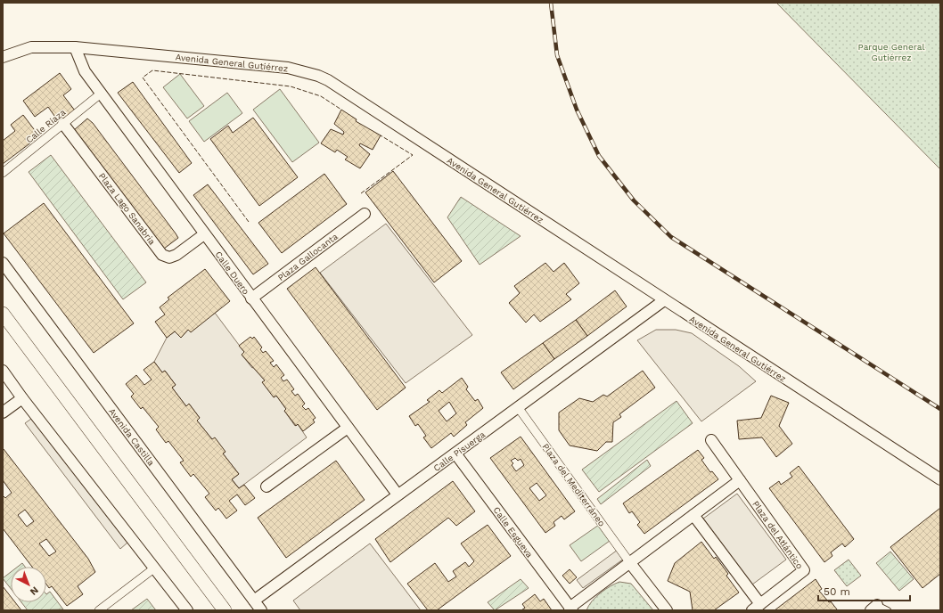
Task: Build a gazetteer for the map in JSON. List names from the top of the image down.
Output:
{
  "streets": {
    "street": [
      "Avenida General Gutiérrez",
      "Calle Riaza",
      "Plaza Lago Sanabria",
      "Plaza Gallocanta",
      "Calle Duero",
      "Avenida Castilla",
      "Calle Pisuerga",
      "Plaza del Mediterráneo",
      "Calle Esgueva",
      "Plaza del Atlántico"
    ]
  },
  "crossings": [
    ["Avenida General Gutiérrez", "Calle Duero"],
    ["Avenida General Gutiérrez", "Calle Pisuerga"],
    ["Calle Riaza", "Plaza Lago Sanabria"],
    ["Calle Riaza", "Calle Duero"],
    ["Plaza Lago Sanabria", "Calle Duero"],
    ["Plaza Gallocanta", "Calle Duero"],
    ["Calle Duero", "Calle Pisuerga"],
    ["Avenida Castilla", "Calle Pisuerga"],
    ["Calle Pisuerga", "Plaza del Mediterráneo"],
    ["Calle Pisuerga", "Calle Esgueva"]
  ],
  "parks": ["Parque General Gutiérrez"],
  "scale_bar": "50 m",
  "north": "bottom right"
}
